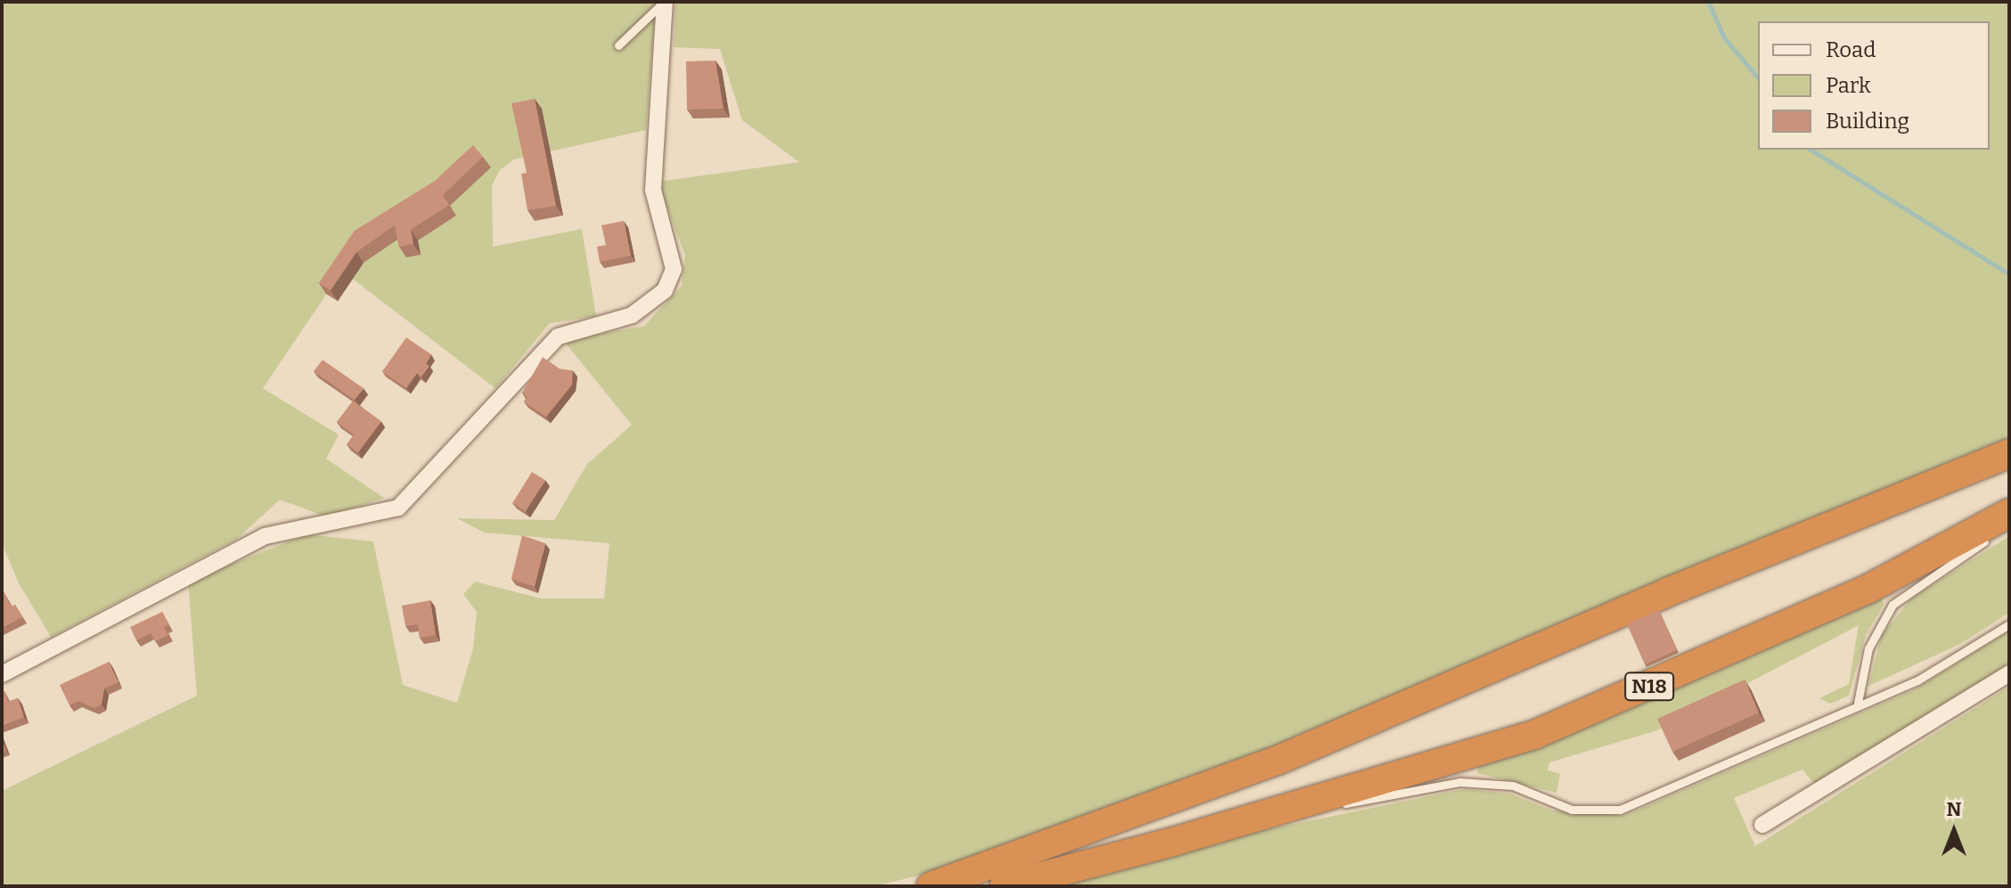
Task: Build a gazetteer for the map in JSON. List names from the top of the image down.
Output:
{
  "streets": {
    "highway": ["N18"]
  },
  "legend": ["Road", "Park", "Building"],
  "north": "top"
}
